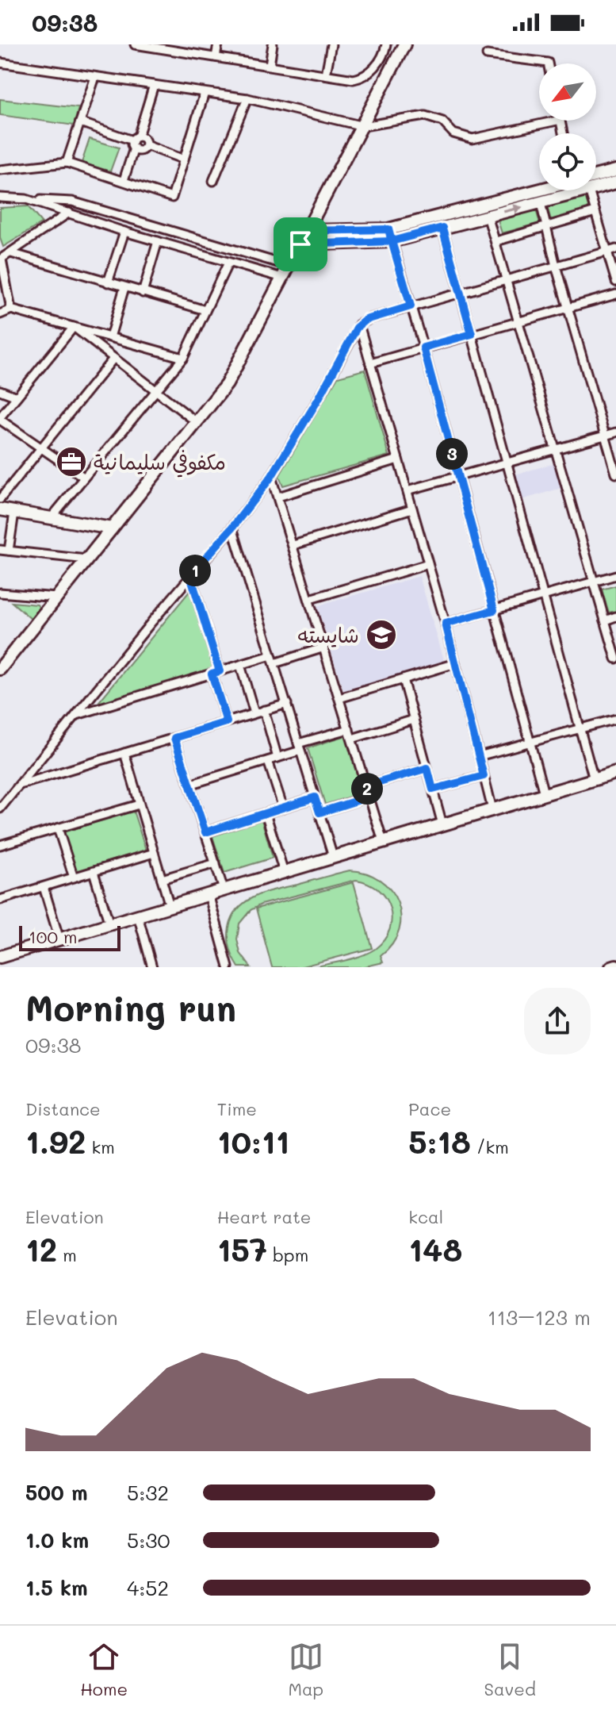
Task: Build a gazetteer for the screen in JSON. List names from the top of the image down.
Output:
{
  "places": {
    "office": ["مكفوفي سليمانية"],
    "school or university": ["شایستە"]
  },
  "scale_bar": "100 m",
  "north": "bottom left",
  "page": {
    "status": "09:38",
    "pins": ["3", "1", "2"],
    "scale": "100 m",
    "heading": ["Morning run", "09:38"],
    "stats": [
      ["Distance", "1.92 km"],
      ["Time", "10:11"],
      ["Pace", "5:18 /km"],
      ["Elevation", "12 m"],
      ["Heart rate", "157 bpm"],
      ["kcal", "148"]
    ],
    "chart": ["Elevation", "113–123 m"],
    "list": [
      {
        "name": "500 m",
        "note": "5:32"
      },
      {
        "name": "1.0 km",
        "note": "5:30"
      },
      {
        "name": "1.5 km",
        "note": "4:52"
      }
    ],
    "tabs": ["Home", "Map", "Saved"]
  }
}
